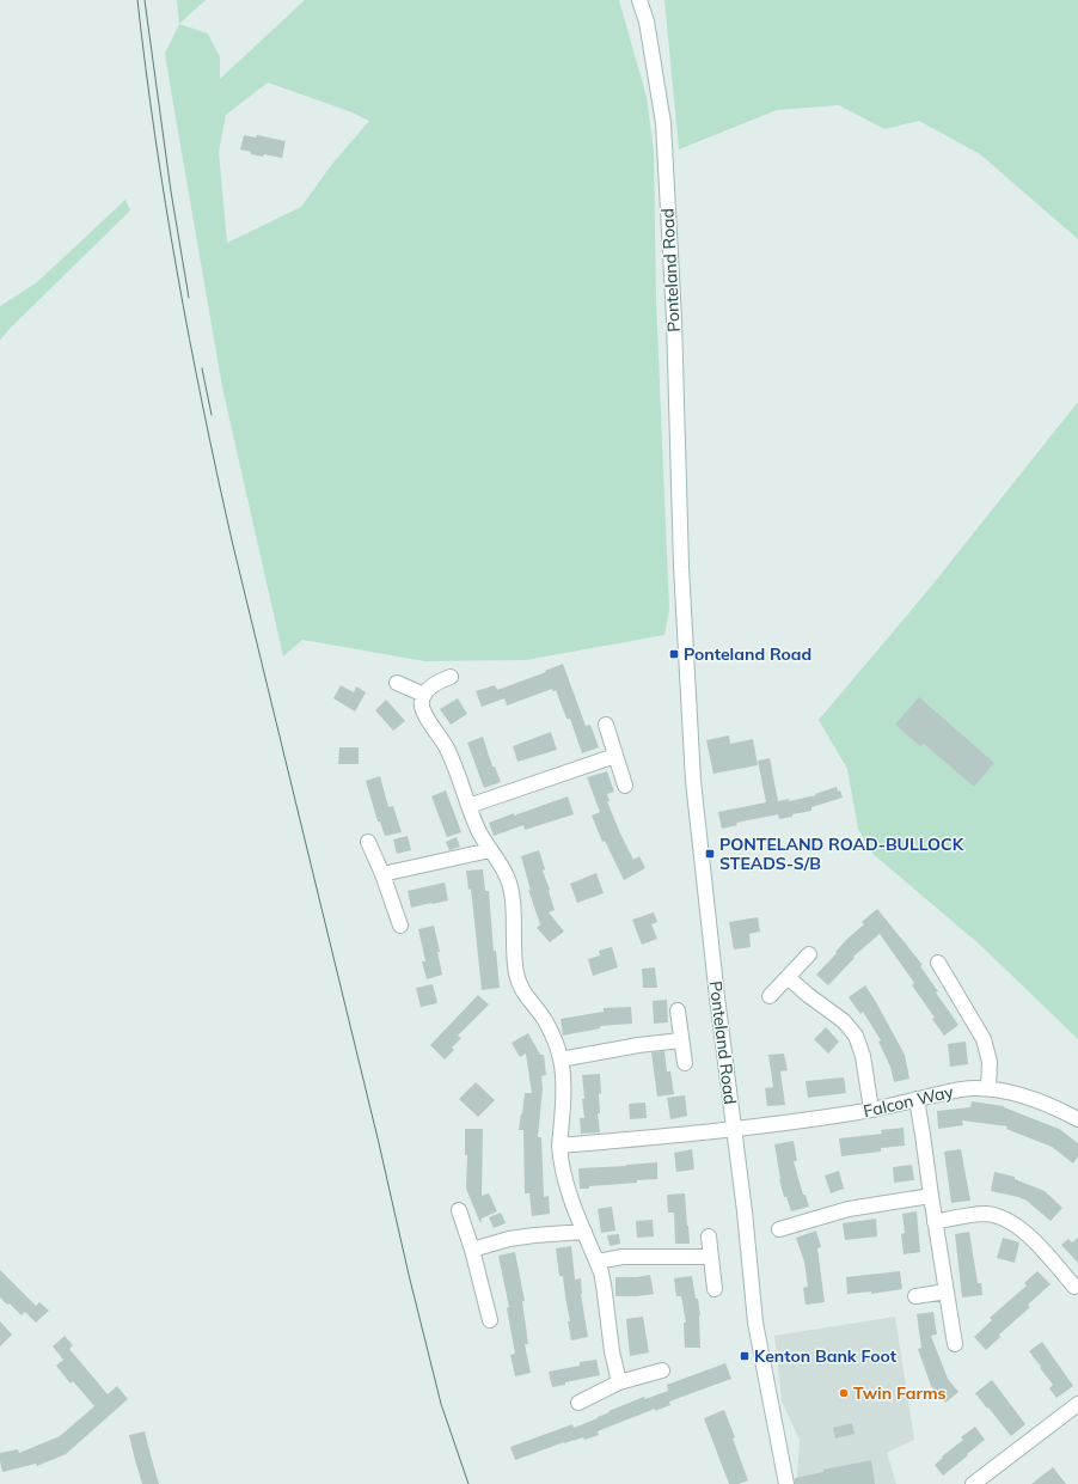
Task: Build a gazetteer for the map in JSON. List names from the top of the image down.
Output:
{
  "streets": {
    "street": ["Ponteland Road", "Falcon Way"]
  },
  "crossings": [
    ["Ponteland Road", "Falcon Way"]
  ],
  "places": {
    "transit": ["Ponteland Road", "PONTELAND ROAD-BULLOCK STEADS-S/B", "Kenton Bank Foot"],
    "other": ["Twin Farms"]
  }
}
